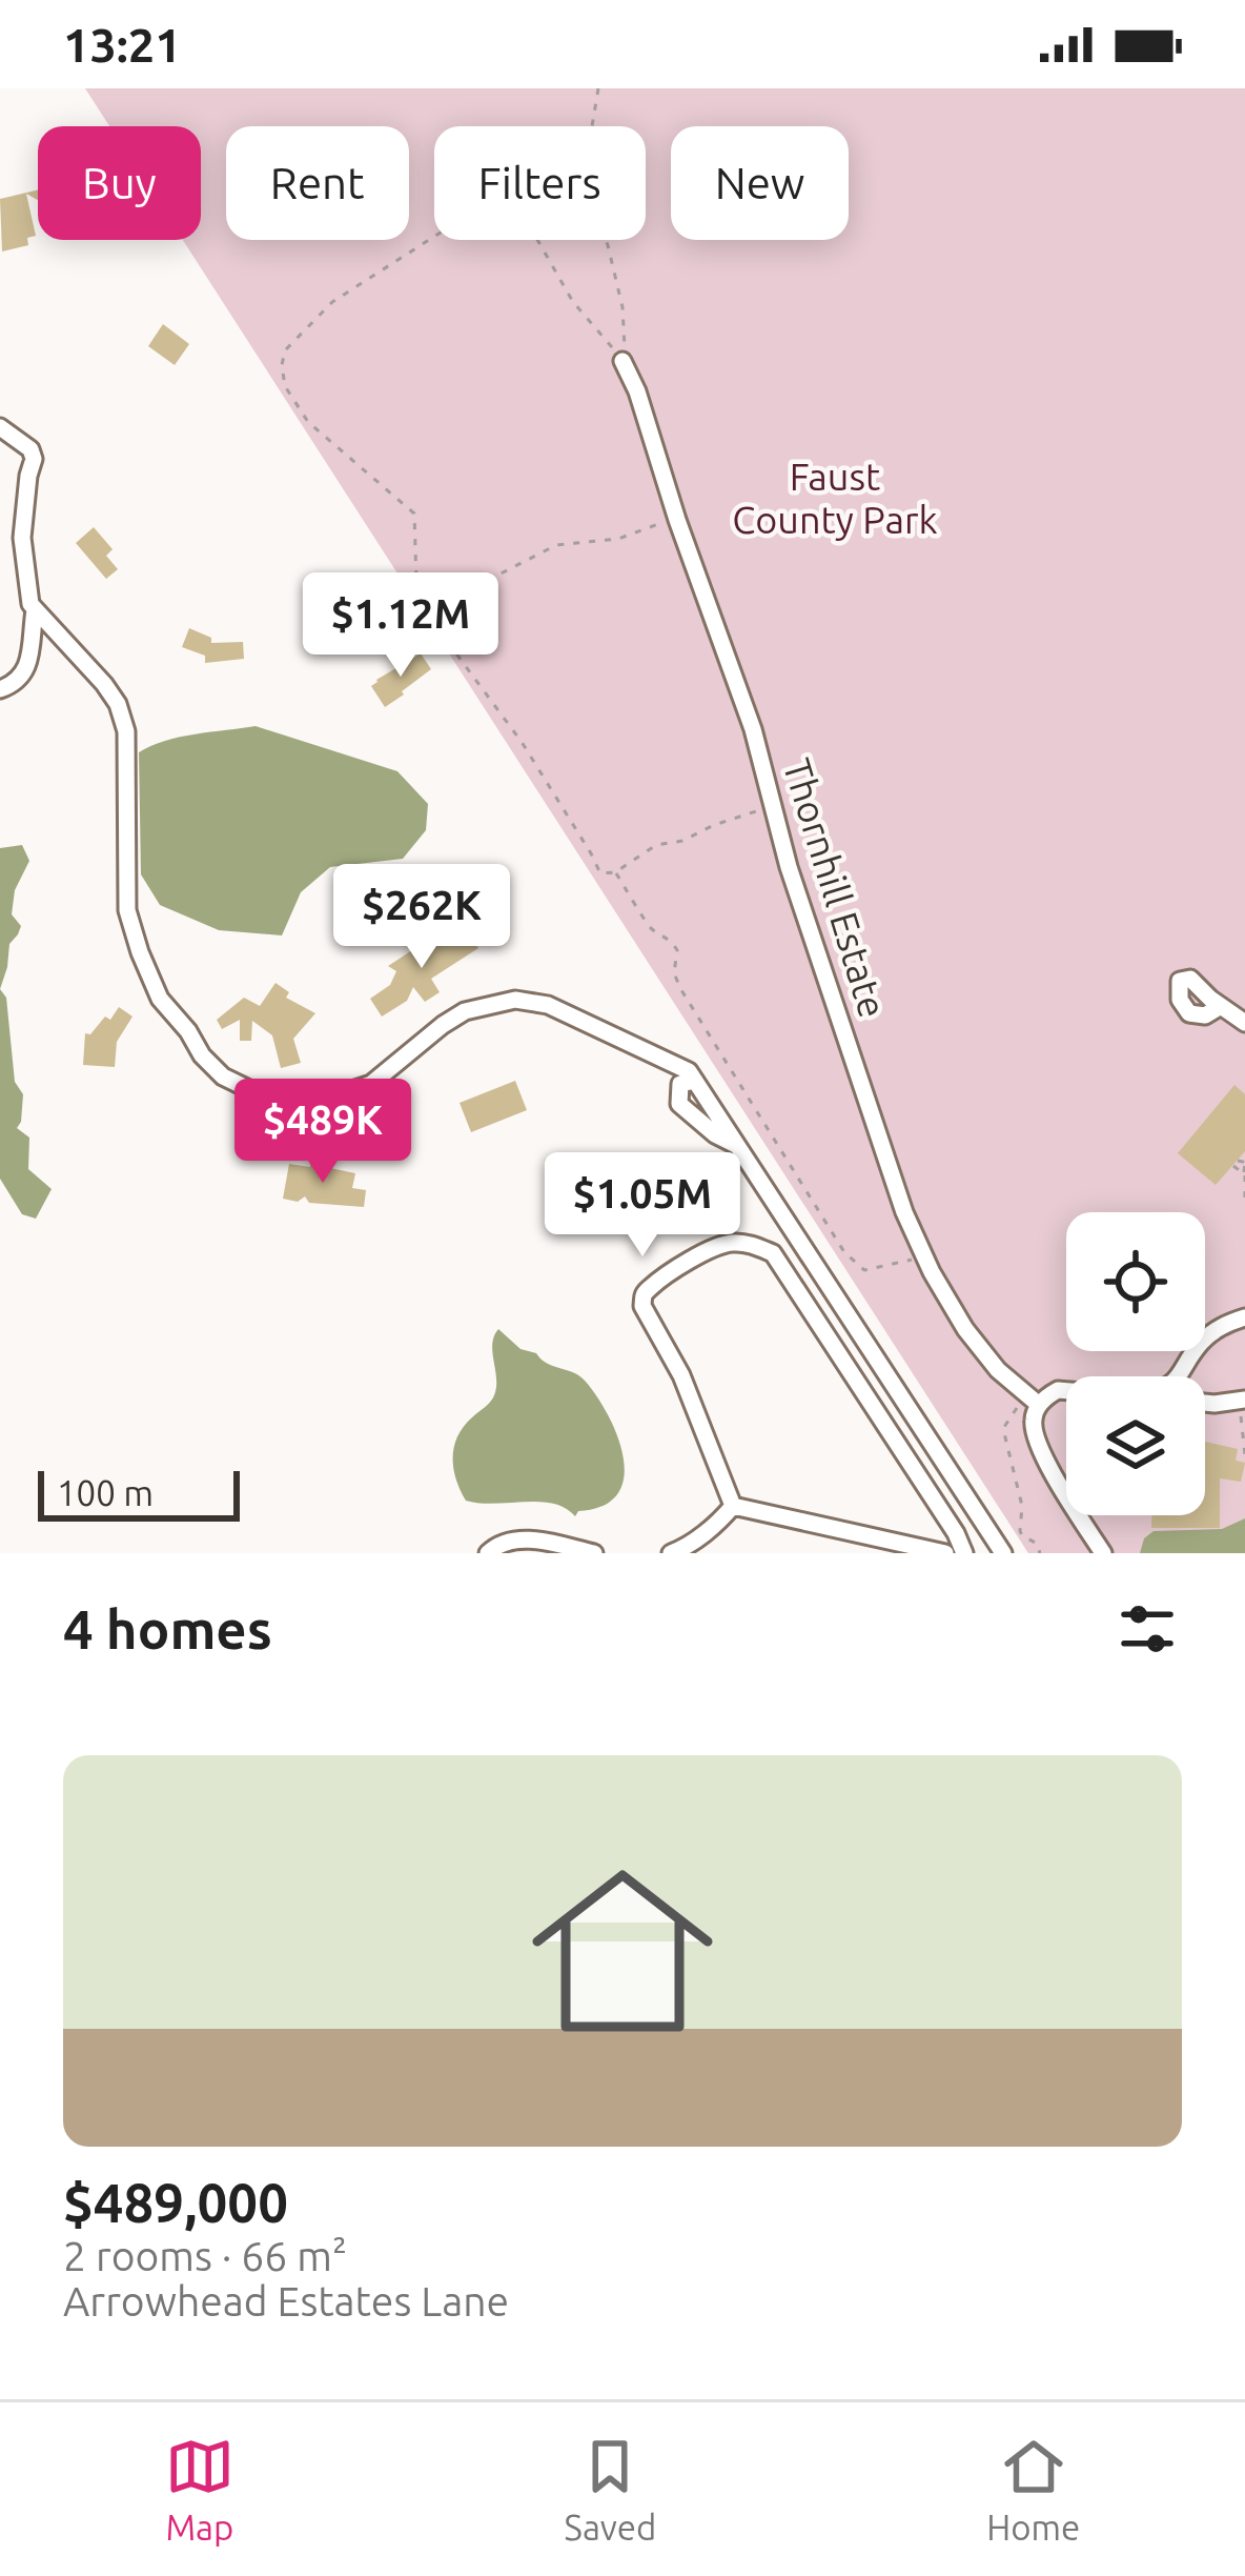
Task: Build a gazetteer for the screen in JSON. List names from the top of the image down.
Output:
{
  "streets": {
    "street": ["Thornhill Estate"]
  },
  "parks": ["Faust County Park"],
  "scale_bar": "100 m",
  "page": {
    "status": "13:21",
    "chip": [
      "Buy",
      "Rent",
      "Filters",
      "New"
    ],
    "price": [
      "$1.12M",
      "$262K",
      "$489K",
      "$1.05M"
    ],
    "scale": "100 m",
    "heading": "4 homes",
    "list": [
      {
        "name": "$489,000",
        "note": "2 rooms · 66 m² · Arrowhead Estates Lane"
      }
    ],
    "tabs": ["Map", "Saved", "Home"]
  }
}
